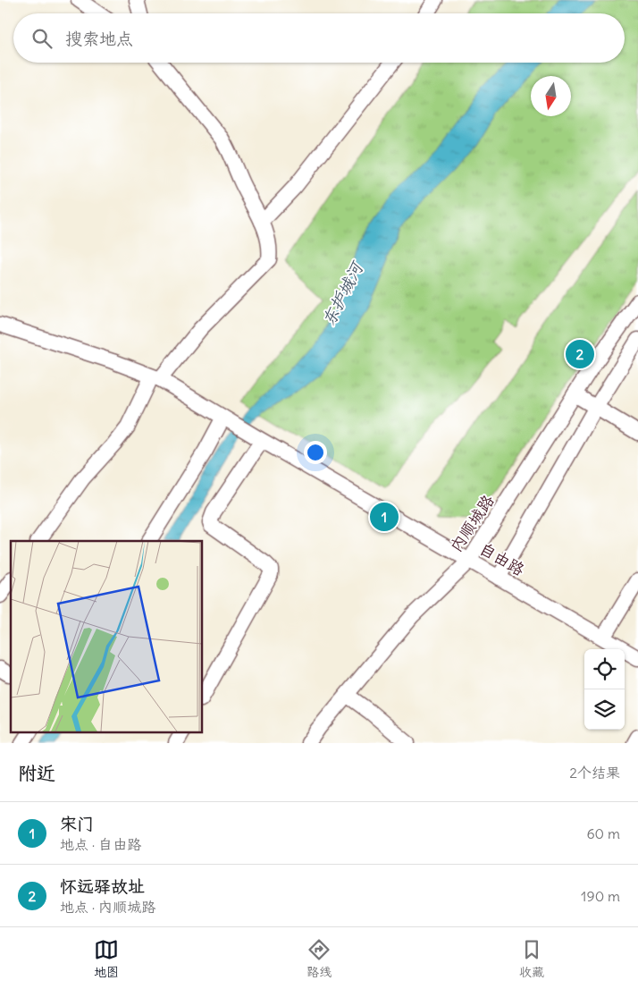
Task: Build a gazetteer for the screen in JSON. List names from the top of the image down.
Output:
{
  "streets": {
    "street": ["内顺城路", "自由路"]
  },
  "crossings": [
    ["内顺城路", "自由路"]
  ],
  "water": ["东护城河"],
  "north": "bottom",
  "page": {
    "search": "搜索地点",
    "pins": ["2", "1"],
    "heading": ["附近", "2个结果"],
    "list": [
      {
        "mark": "1",
        "name": "宋门",
        "note": "地点 · 自由路",
        "value": "60 m"
      },
      {
        "mark": "2",
        "name": "怀远驿故址",
        "note": "地点 · 内顺城路",
        "value": "190 m"
      }
    ],
    "nav": ["地图", "路线", "收藏"]
  }
}
